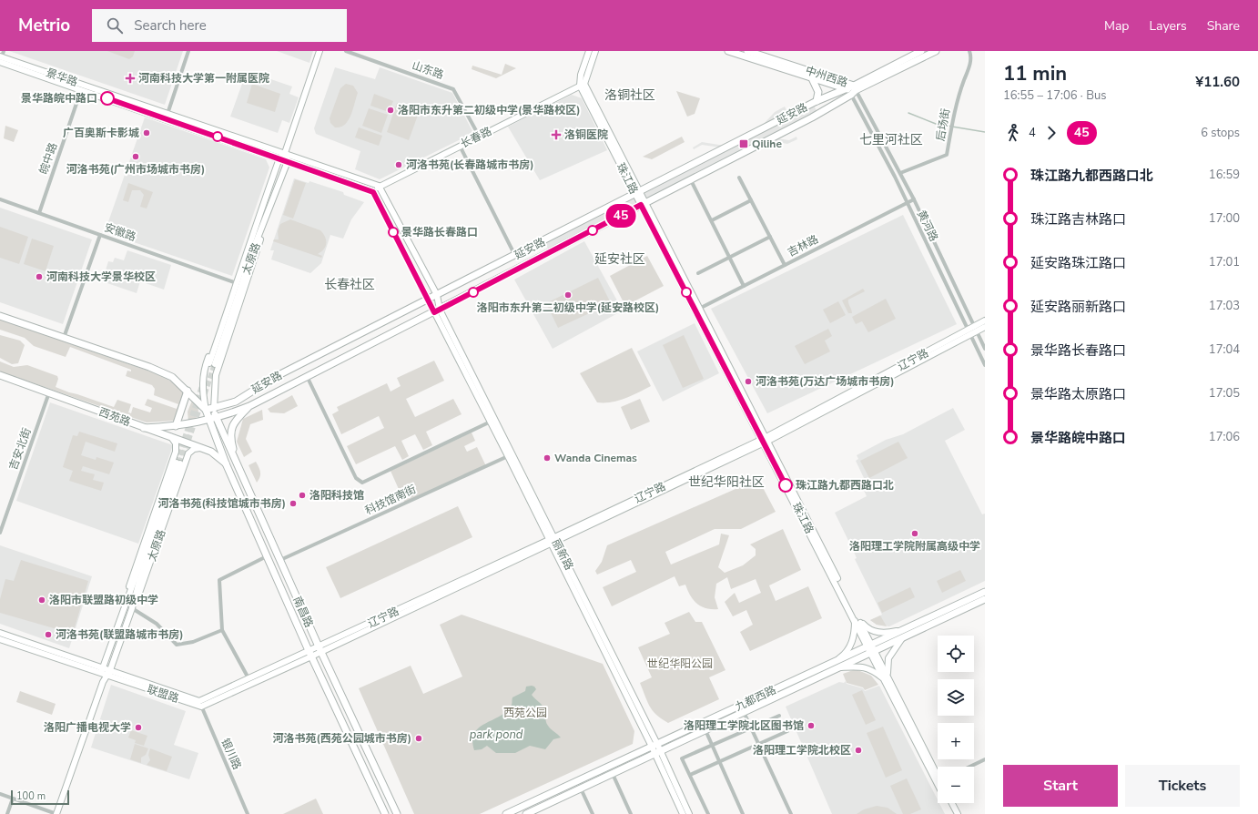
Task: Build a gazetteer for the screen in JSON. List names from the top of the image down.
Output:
{
  "streets": {
    "main road": [
      "中州西路",
      "景华路",
      "延安路",
      "长春路",
      "珠江路",
      "太原路",
      "辽宁路",
      "西苑路",
      "丽新路",
      "南昌路",
      "联盟路",
      "九都西路"
    ],
    "street": [
      "山东路",
      "后场街",
      "皖中路",
      "黄河路",
      "安徽路",
      "吉林路",
      "吉安北街",
      "科技馆南街",
      "银川路"
    ]
  },
  "crossings": [
    ["山东路", "长春路"],
    ["中州西路", "延安路"],
    ["中州西路", "黄河路"],
    ["景华路", "长春路"],
    ["景华路", "皖中路"],
    ["景华路", "太原路"],
    ["延安路", "珠江路"],
    ["延安路", "黄河路"],
    ["延安路", "西苑路"],
    ["延安路", "丽新路"],
    ["延安路", "南昌路"],
    ["后场街", "黄河路"],
    ["长春路", "珠江路"],
    ["皖中路", "安徽路"],
    ["珠江路", "吉林路"],
    ["珠江路", "辽宁路"],
    ["珠江路", "九都西路"],
    ["黄河路", "吉林路"],
    ["黄河路", "辽宁路"],
    ["太原路", "西苑路"],
    ["太原路", "联盟路"],
    ["辽宁路", "丽新路"],
    ["辽宁路", "南昌路"],
    ["西苑路", "吉安北街"],
    ["西苑路", "南昌路"],
    ["科技馆南街", "丽新路"],
    ["科技馆南街", "南昌路"],
    ["丽新路", "九都西路"],
    ["联盟路", "银川路"]
  ],
  "districts": [
    "洛铜社区",
    "七里河社区",
    "延安社区",
    "长春社区",
    "世纪华阳社区"
  ],
  "water": ["park pond"],
  "parks": ["世纪华阳公园", "西苑公园"],
  "places": {
    "health": ["河南科技大学第一附属医院", "洛铜医院"],
    "other": [
      "景华路皖中路口",
      "洛阳市东升第二初级中学(景华路校区)",
      "广百奥斯卡影城",
      "河洛书苑(广州市场城市书房)",
      "河洛书苑(长春路城市书房)",
      "景华路长春路口",
      "河南科技大学景华校区",
      "洛阳市东升第二初级中学(延安路校区)",
      "河洛书苑(万达广场城市书房)",
      "Wanda Cinemas",
      "珠江路九都西路口北",
      "洛阳科技馆",
      "河洛书苑(科技馆城市书房)",
      "洛阳理工学院附属高级中学",
      "洛阳市联盟路初级中学",
      "河洛书苑(联盟路城市书房)",
      "洛阳理工学院北区图书馆",
      "洛阳广播电视大学",
      "河洛书苑(西苑公园城市书房)",
      "洛阳理工学院北校区"
    ],
    "transit": ["Qilihe"]
  },
  "lines": ["bus line 45"],
  "scale_bar": "100 m",
  "page": {
    "header": "Metrio",
    "search": "Search here",
    "nav": ["Map", "Layers", "Share"],
    "on_map": "45",
    "heading": ["11 min", "16:55 – 17:06 · Bus", "¥11.60"],
    "legs": ["4", "45", "6 stops"],
    "list": [
      {
        "name": "珠江路九都西路口北",
        "value": "16:59"
      },
      {
        "name": "珠江路吉林路口",
        "value": "17:00"
      },
      {
        "name": "延安路珠江路口",
        "value": "17:01"
      },
      {
        "name": "延安路丽新路口",
        "value": "17:03"
      },
      {
        "name": "景华路长春路口",
        "value": "17:04"
      },
      {
        "name": "景华路太原路口",
        "value": "17:05"
      },
      {
        "name": "景华路皖中路口",
        "value": "17:06"
      }
    ],
    "map_buttons": ["+", "−"],
    "buttons": ["Start", "Tickets"],
    "scale": "100 m"
  }
}
